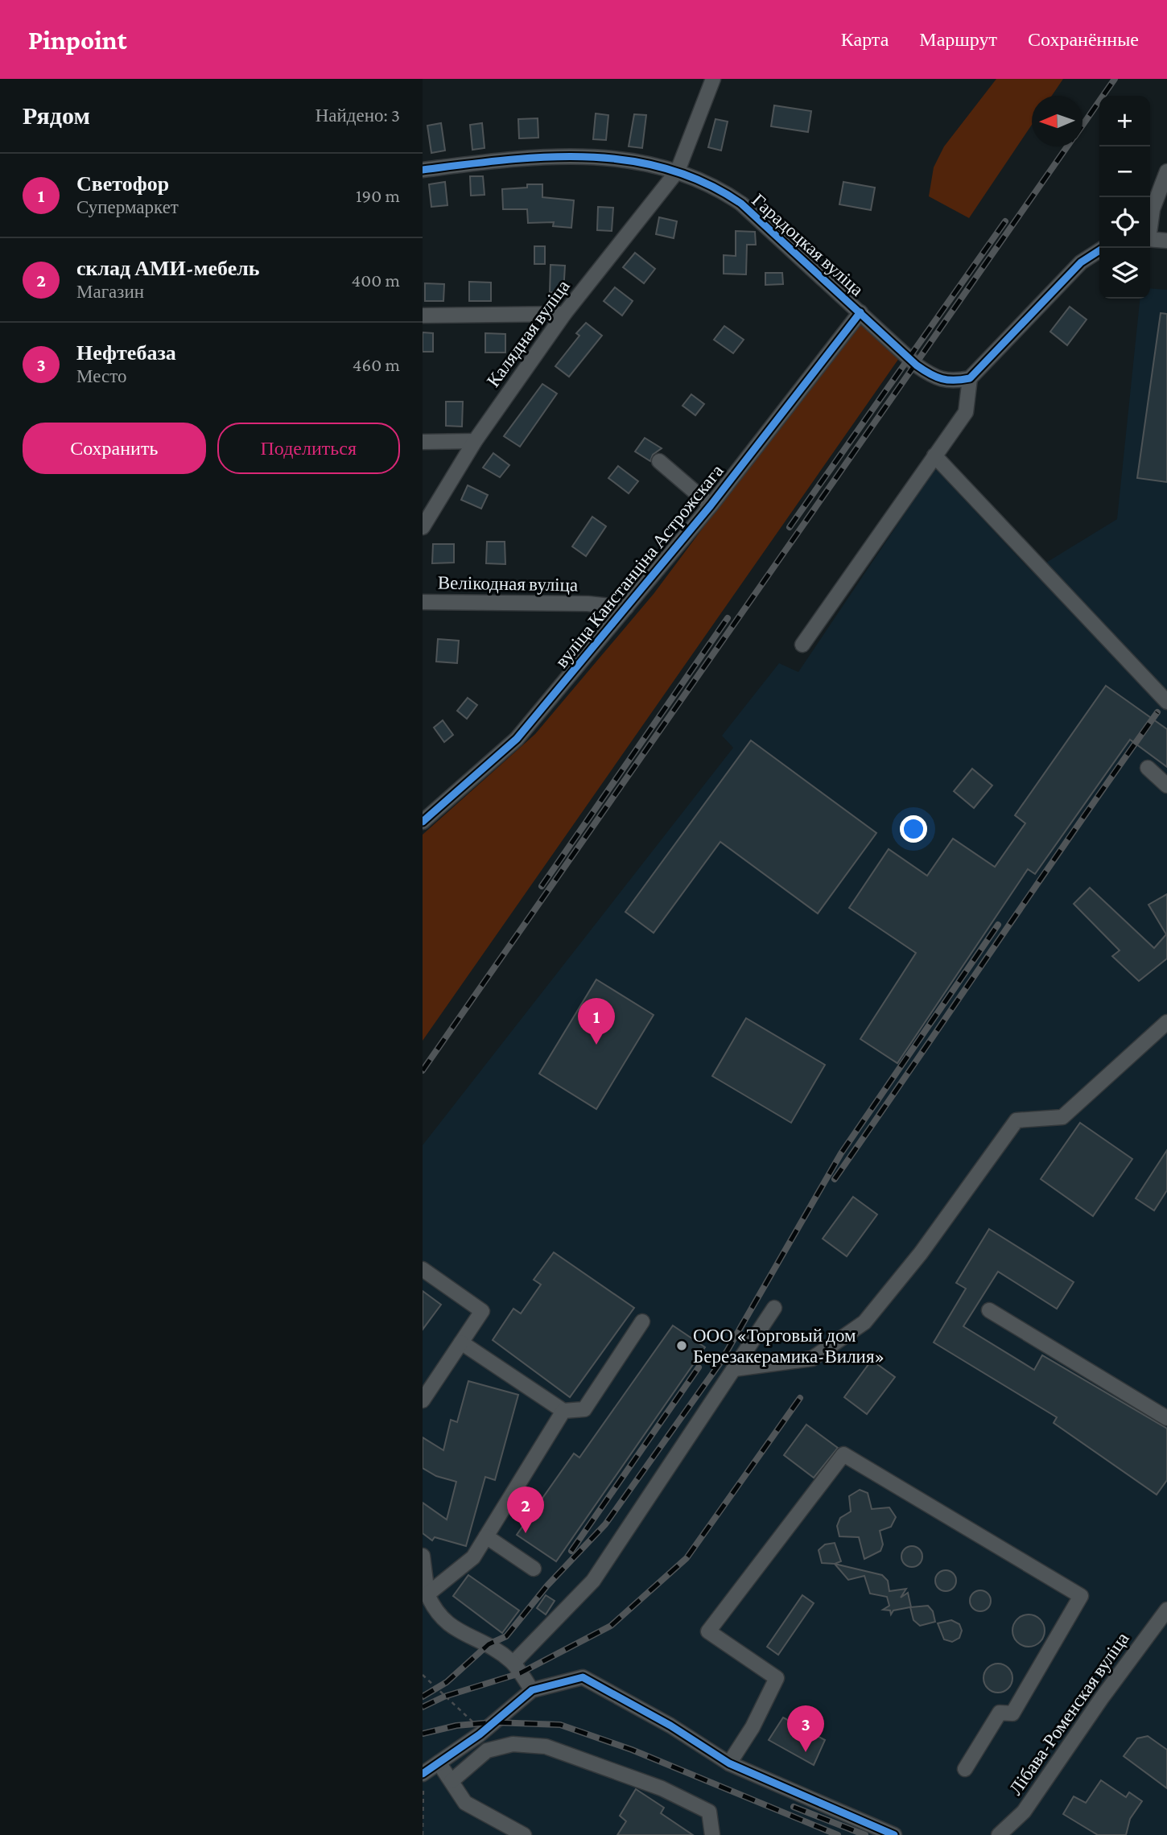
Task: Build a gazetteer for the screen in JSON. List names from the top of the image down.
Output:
{
  "streets": {
    "street": [
      "Гарадоцкая вуліца",
      "Калядная вуліца",
      "вуліца Канстанціна Астрожскага",
      "Велікодная вуліца",
      "Лібава-Роменская вуліца"
    ]
  },
  "crossings": [
    ["Гарадоцкая вуліца", "Калядная вуліца"],
    ["Гарадоцкая вуліца", "вуліца Канстанціна Астрожскага"],
    ["вуліца Канстанціна Астрожскага", "Велікодная вуліца"]
  ],
  "places": ["ООО «Торговый дом Березакерамика-Вилия»"],
  "north": "left",
  "page": {
    "header": "Pinpoint",
    "nav": ["Карта", "Маршрут", "Сохранённые"],
    "heading": ["Рядом", "Найдено: 3"],
    "map_buttons": ["+", "−"],
    "list": [
      {
        "mark": "1",
        "name": "Светофор",
        "note": "Супермаркет",
        "value": "190 m"
      },
      {
        "mark": "2",
        "name": "склад АМИ-мебель",
        "note": "Магазин",
        "value": "400 m"
      },
      {
        "mark": "3",
        "name": "Нефтебаза",
        "note": "Место",
        "value": "460 m"
      }
    ],
    "buttons": ["Сохранить", "Поделиться"],
    "pins": ["1", "2", "3"]
  }
}
